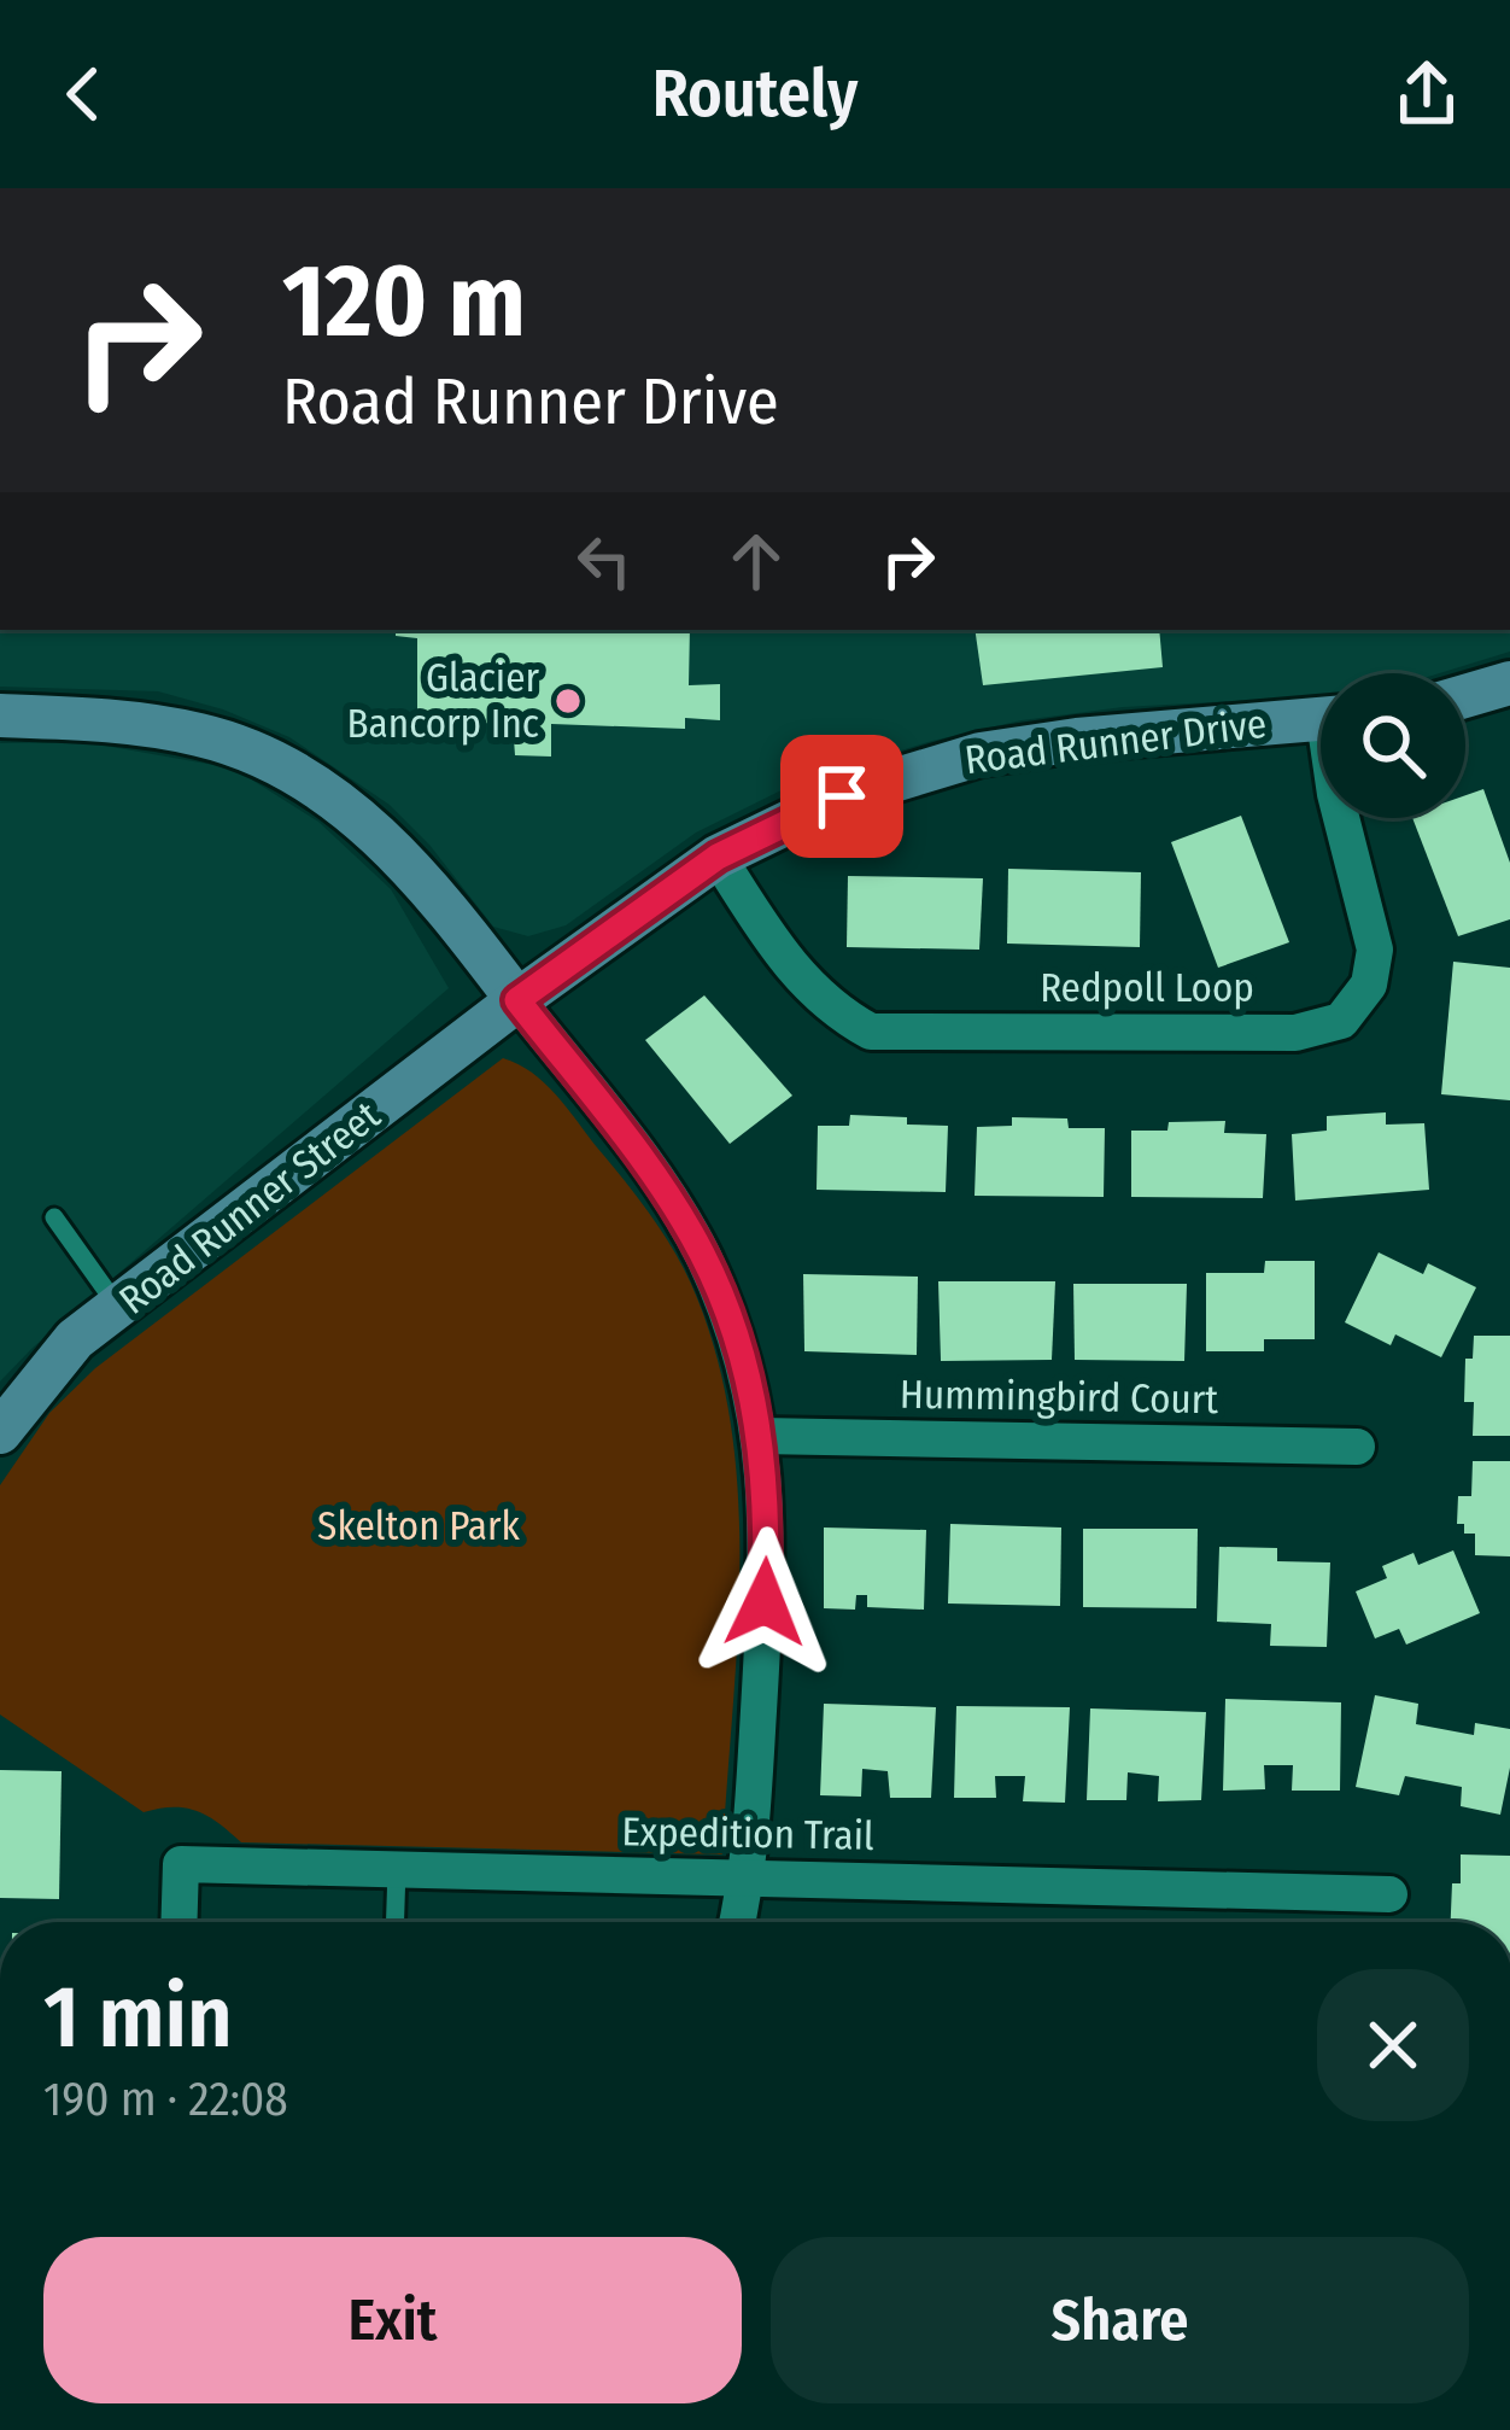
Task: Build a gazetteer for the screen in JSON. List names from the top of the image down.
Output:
{
  "streets": {
    "street": [
      "Road Runner Drive",
      "Redpoll Loop",
      "Road Runner Street",
      "Hummingbird Court",
      "Expedition Trail"
    ]
  },
  "crossings": [
    ["Road Runner Drive", "Redpoll Loop"],
    ["Road Runner Drive", "Road Runner Street"]
  ],
  "parks": ["Skelton Park"],
  "places": ["Glacier Bancorp Inc"],
  "page": {
    "header": "Routely",
    "turn": ["120 m", "Road Runner Drive"],
    "heading": ["1 min", "190 m · 22:08"],
    "buttons": ["Exit", "Share"]
  }
}
